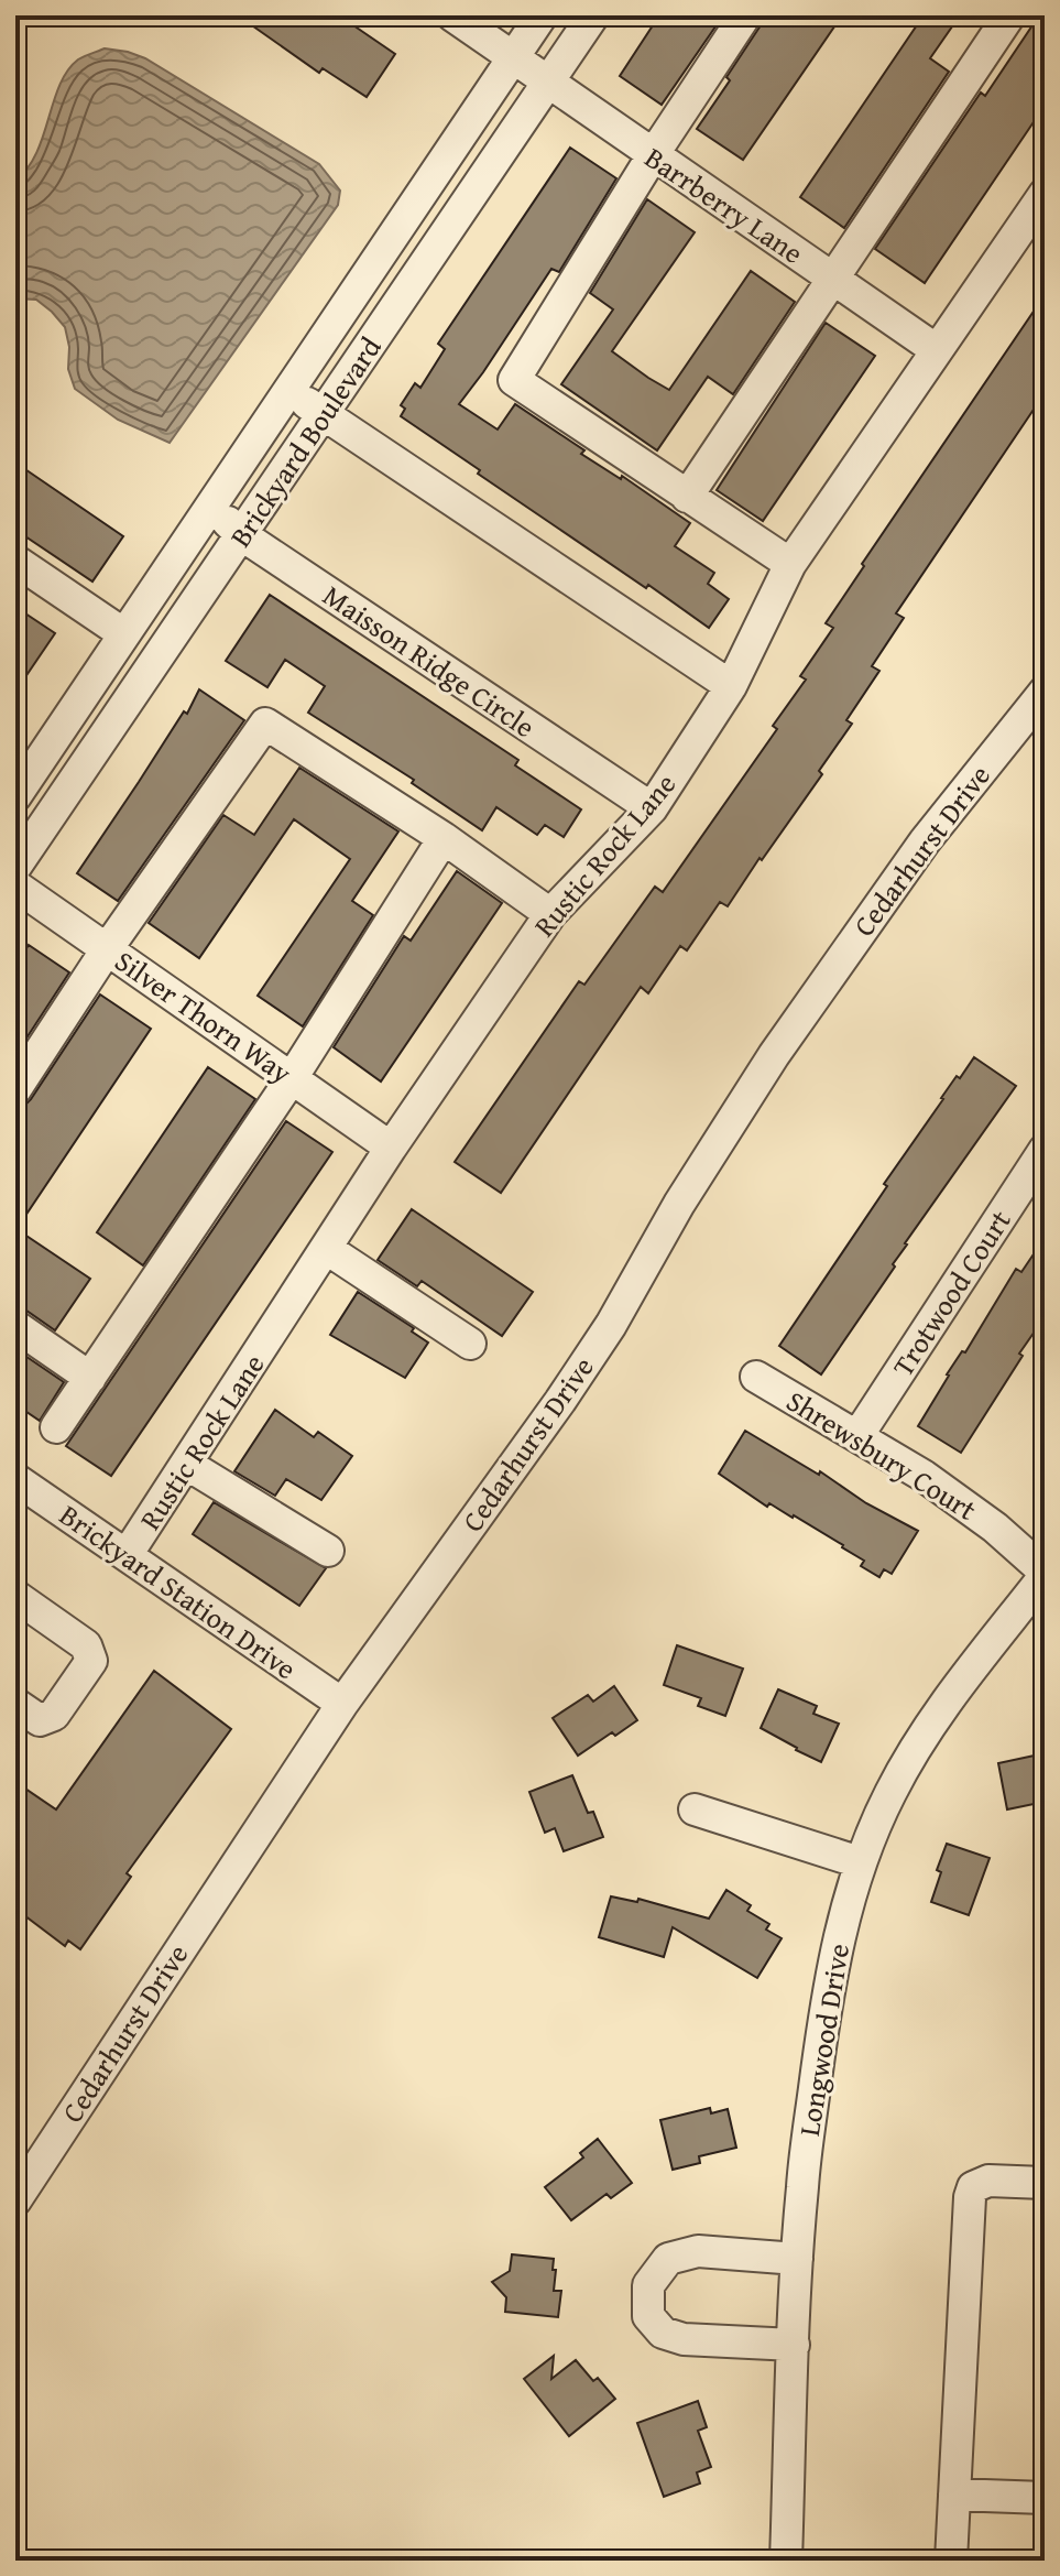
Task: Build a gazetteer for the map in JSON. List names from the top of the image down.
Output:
{
  "streets": {
    "street": [
      "Barrberry Lane",
      "Brickyard Boulevard",
      "Maisson Ridge Circle",
      "Cedarhurst Drive",
      "Rustic Rock Lane",
      "Silver Thorn Way",
      "Trotwood Court",
      "Shrewsbury Court",
      "Brickyard Station Drive",
      "Longwood Drive"
    ]
  },
  "crossings": [
    ["Barrberry Lane", "Brickyard Boulevard"],
    ["Barrberry Lane", "Rustic Rock Lane"],
    ["Brickyard Boulevard", "Maisson Ridge Circle"],
    ["Maisson Ridge Circle", "Rustic Rock Lane"],
    ["Cedarhurst Drive", "Brickyard Station Drive"],
    ["Rustic Rock Lane", "Silver Thorn Way"],
    ["Rustic Rock Lane", "Brickyard Station Drive"],
    ["Trotwood Court", "Shrewsbury Court"],
    ["Shrewsbury Court", "Longwood Drive"]
  ]
}
